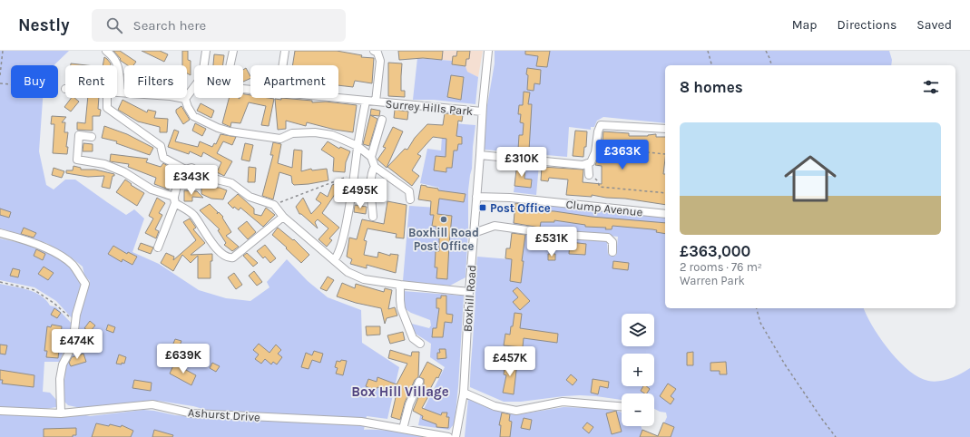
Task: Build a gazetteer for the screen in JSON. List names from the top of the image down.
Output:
{
  "streets": {
    "street": [
      "Surrey Hills Park",
      "Clump Avenue",
      "Boxhill Road",
      "Ashurst Drive"
    ]
  },
  "crossings": [
    ["Surrey Hills Park", "Boxhill Road"],
    ["Clump Avenue", "Boxhill Road"]
  ],
  "districts": ["Box Hill Village"],
  "places": {
    "transit": ["Post Office"],
    "other": ["Boxhill Road Post Office"]
  },
  "page": {
    "header": "Nestly",
    "search": "Search here",
    "nav": ["Map", "Directions", "Saved"],
    "chip": [
      "Buy",
      "Rent",
      "Filters",
      "New",
      "Apartment"
    ],
    "heading": "8 homes",
    "list": [
      {
        "name": "£363,000",
        "note": "2 rooms · 76 m² · Warren Park"
      }
    ],
    "price": [
      "£363K",
      "£310K",
      "£343K",
      "£495K",
      "£531K",
      "£474K",
      "£639K",
      "£457K"
    ],
    "map_buttons": ["+", "−"]
  }
}
